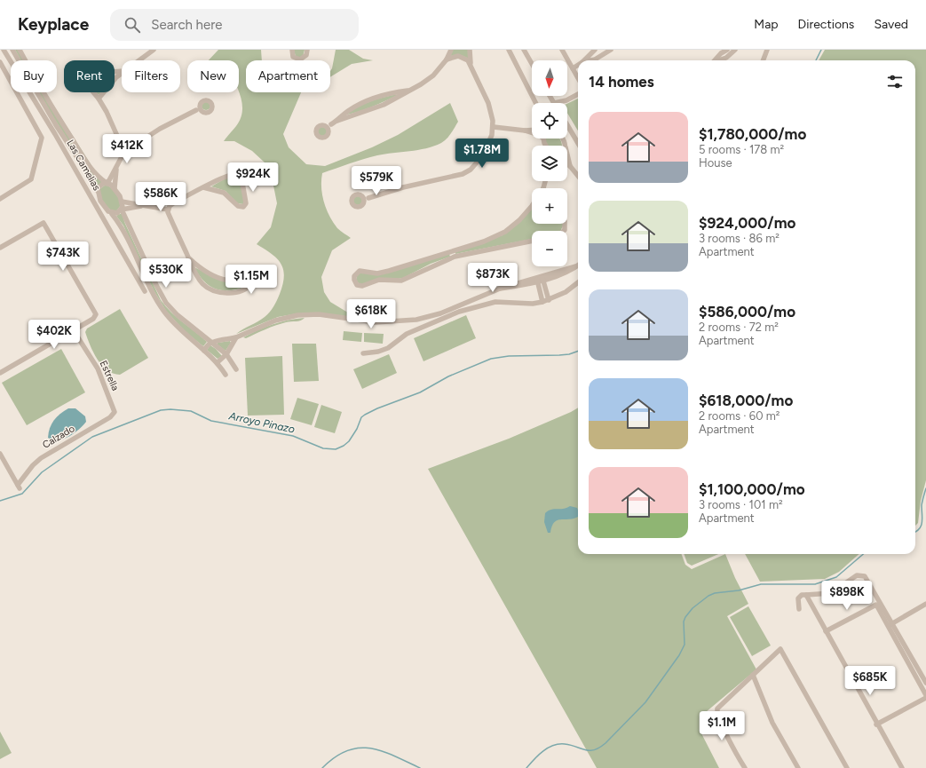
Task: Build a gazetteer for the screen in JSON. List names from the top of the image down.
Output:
{
  "streets": {
    "street": ["Las Camelias", "Estrella", "Calzado"]
  },
  "crossings": [
    ["Estrella", "Calzado"]
  ],
  "water": ["Arroyo Pinazo"],
  "north": "bottom",
  "page": {
    "header": "Keyplace",
    "search": "Search here",
    "nav": ["Map", "Directions", "Saved"],
    "map_buttons": ["+", "−"],
    "chip": [
      "Buy",
      "Rent",
      "Filters",
      "New",
      "Apartment"
    ],
    "heading": "14 homes",
    "list": [
      {
        "name": "$1,780,000/mo",
        "note": "5 rooms · 178 m² · House"
      },
      {
        "name": "$924,000/mo",
        "note": "3 rooms · 86 m² · Apartment"
      },
      {
        "name": "$586,000/mo",
        "note": "2 rooms · 72 m² · Apartment"
      },
      {
        "name": "$618,000/mo",
        "note": "2 rooms · 60 m² · Apartment"
      },
      {
        "name": "$1,100,000/mo",
        "note": "3 rooms · 101 m² · Apartment"
      }
    ],
    "price": [
      "$412K",
      "$1.78M",
      "$924K",
      "$579K",
      "$586K",
      "$743K",
      "$530K",
      "$873K",
      "$1.15M",
      "$618K",
      "$402K",
      "$898K",
      "$685K",
      "$1.1M"
    ]
  }
}
